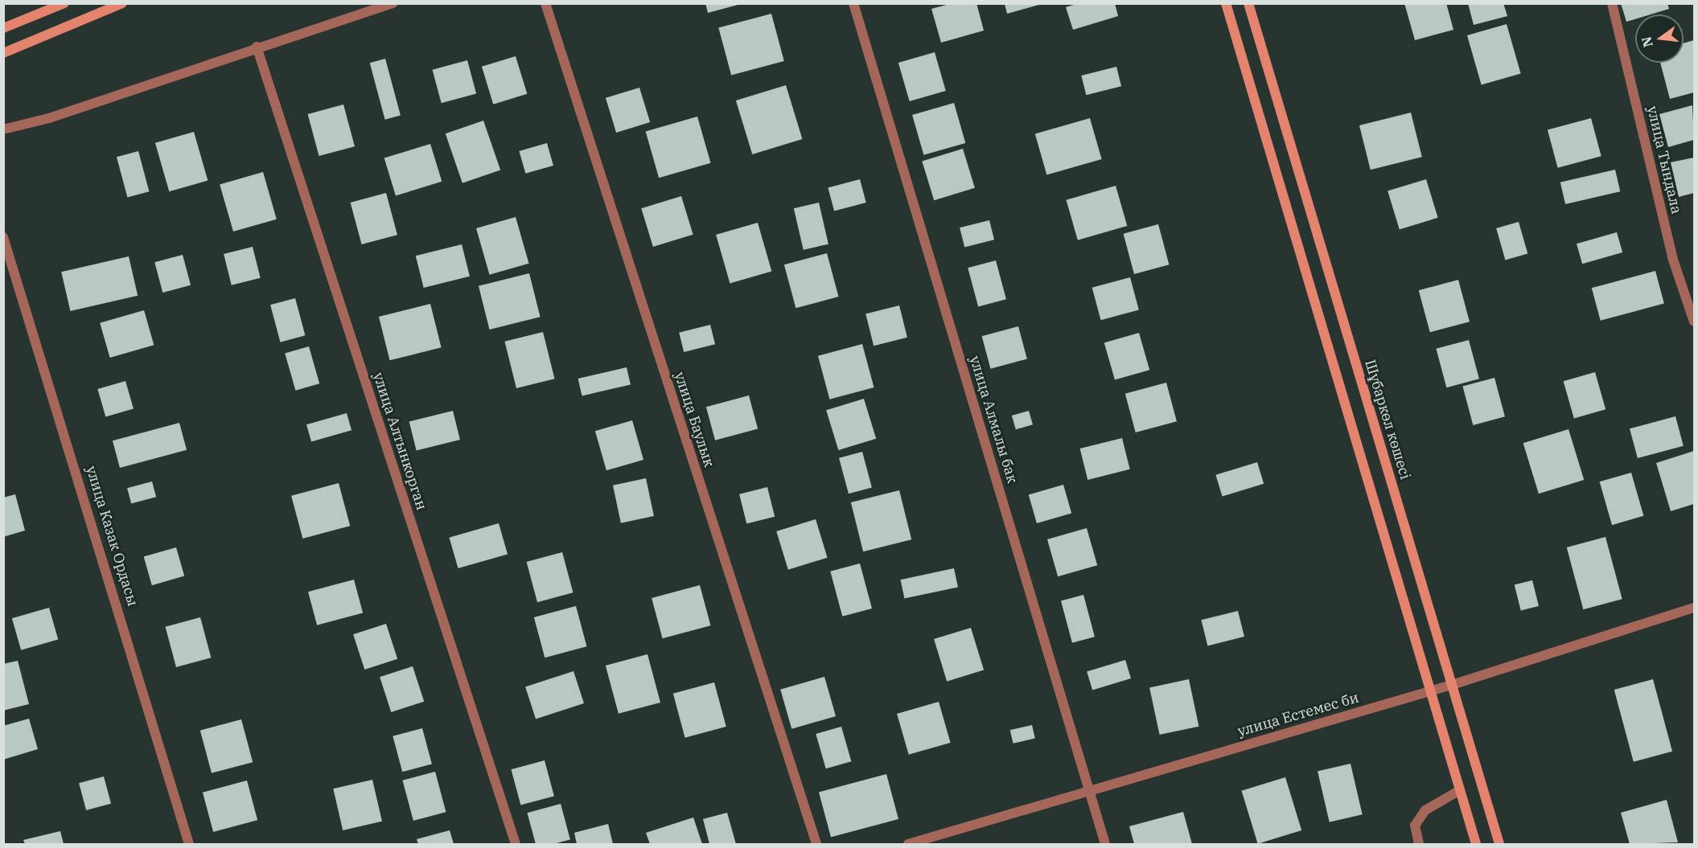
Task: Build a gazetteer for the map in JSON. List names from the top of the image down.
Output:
{
  "streets": {
    "street": [
      "улица Тындала",
      "улица Баулык",
      "улица Алмалы бак",
      "Шұбаркөл көшесі",
      "улица Алтынкорган",
      "улица Казак Ордасы",
      "улица Естемес би"
    ]
  },
  "crossings": [
    ["улица Алмалы бак", "улица Естемес би"],
    ["Шұбаркөл көшесі", "улица Естемес би"]
  ],
  "north": "left"
}
